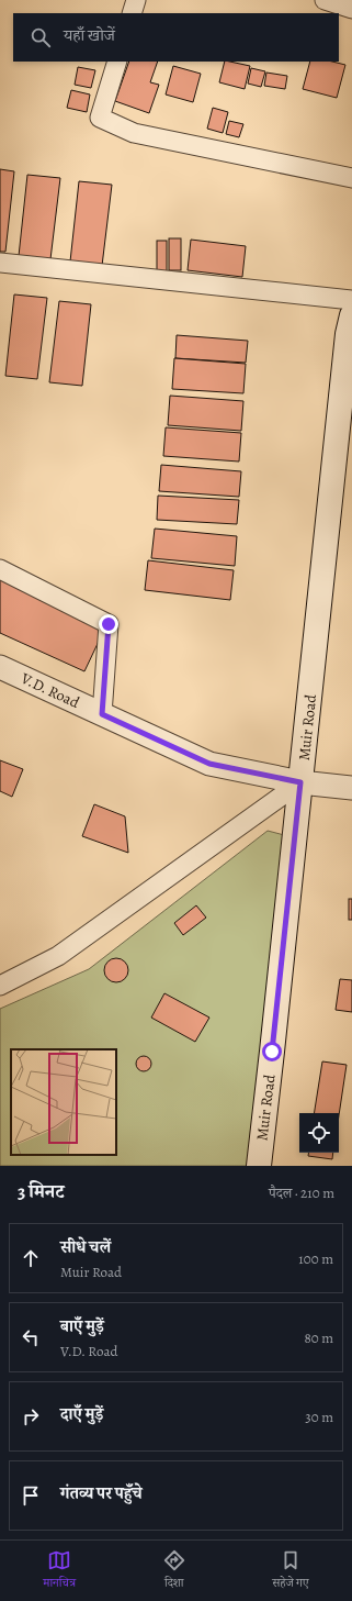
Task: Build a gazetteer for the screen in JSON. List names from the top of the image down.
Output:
{
  "streets": {
    "main road": ["Muir Road"],
    "street": ["V.D. Road"]
  },
  "crossings": [
    ["V.D. Road", "Muir Road"]
  ],
  "page": {
    "search": "यहाँ खोजें",
    "heading": ["3 मिनट", "पैदल · 210 m"],
    "list": [
      ["सीधे चलें", "Muir Road", "100 m"],
      ["बाएँ मुड़ें", "V.D. Road", "80 m"],
      ["दाएँ मुड़ें", "30 m"],
      "गंतव्य पर पहुँचे"
    ],
    "nav": ["मानचित्र", "दिशा", "सहेजे गए"]
  }
}
